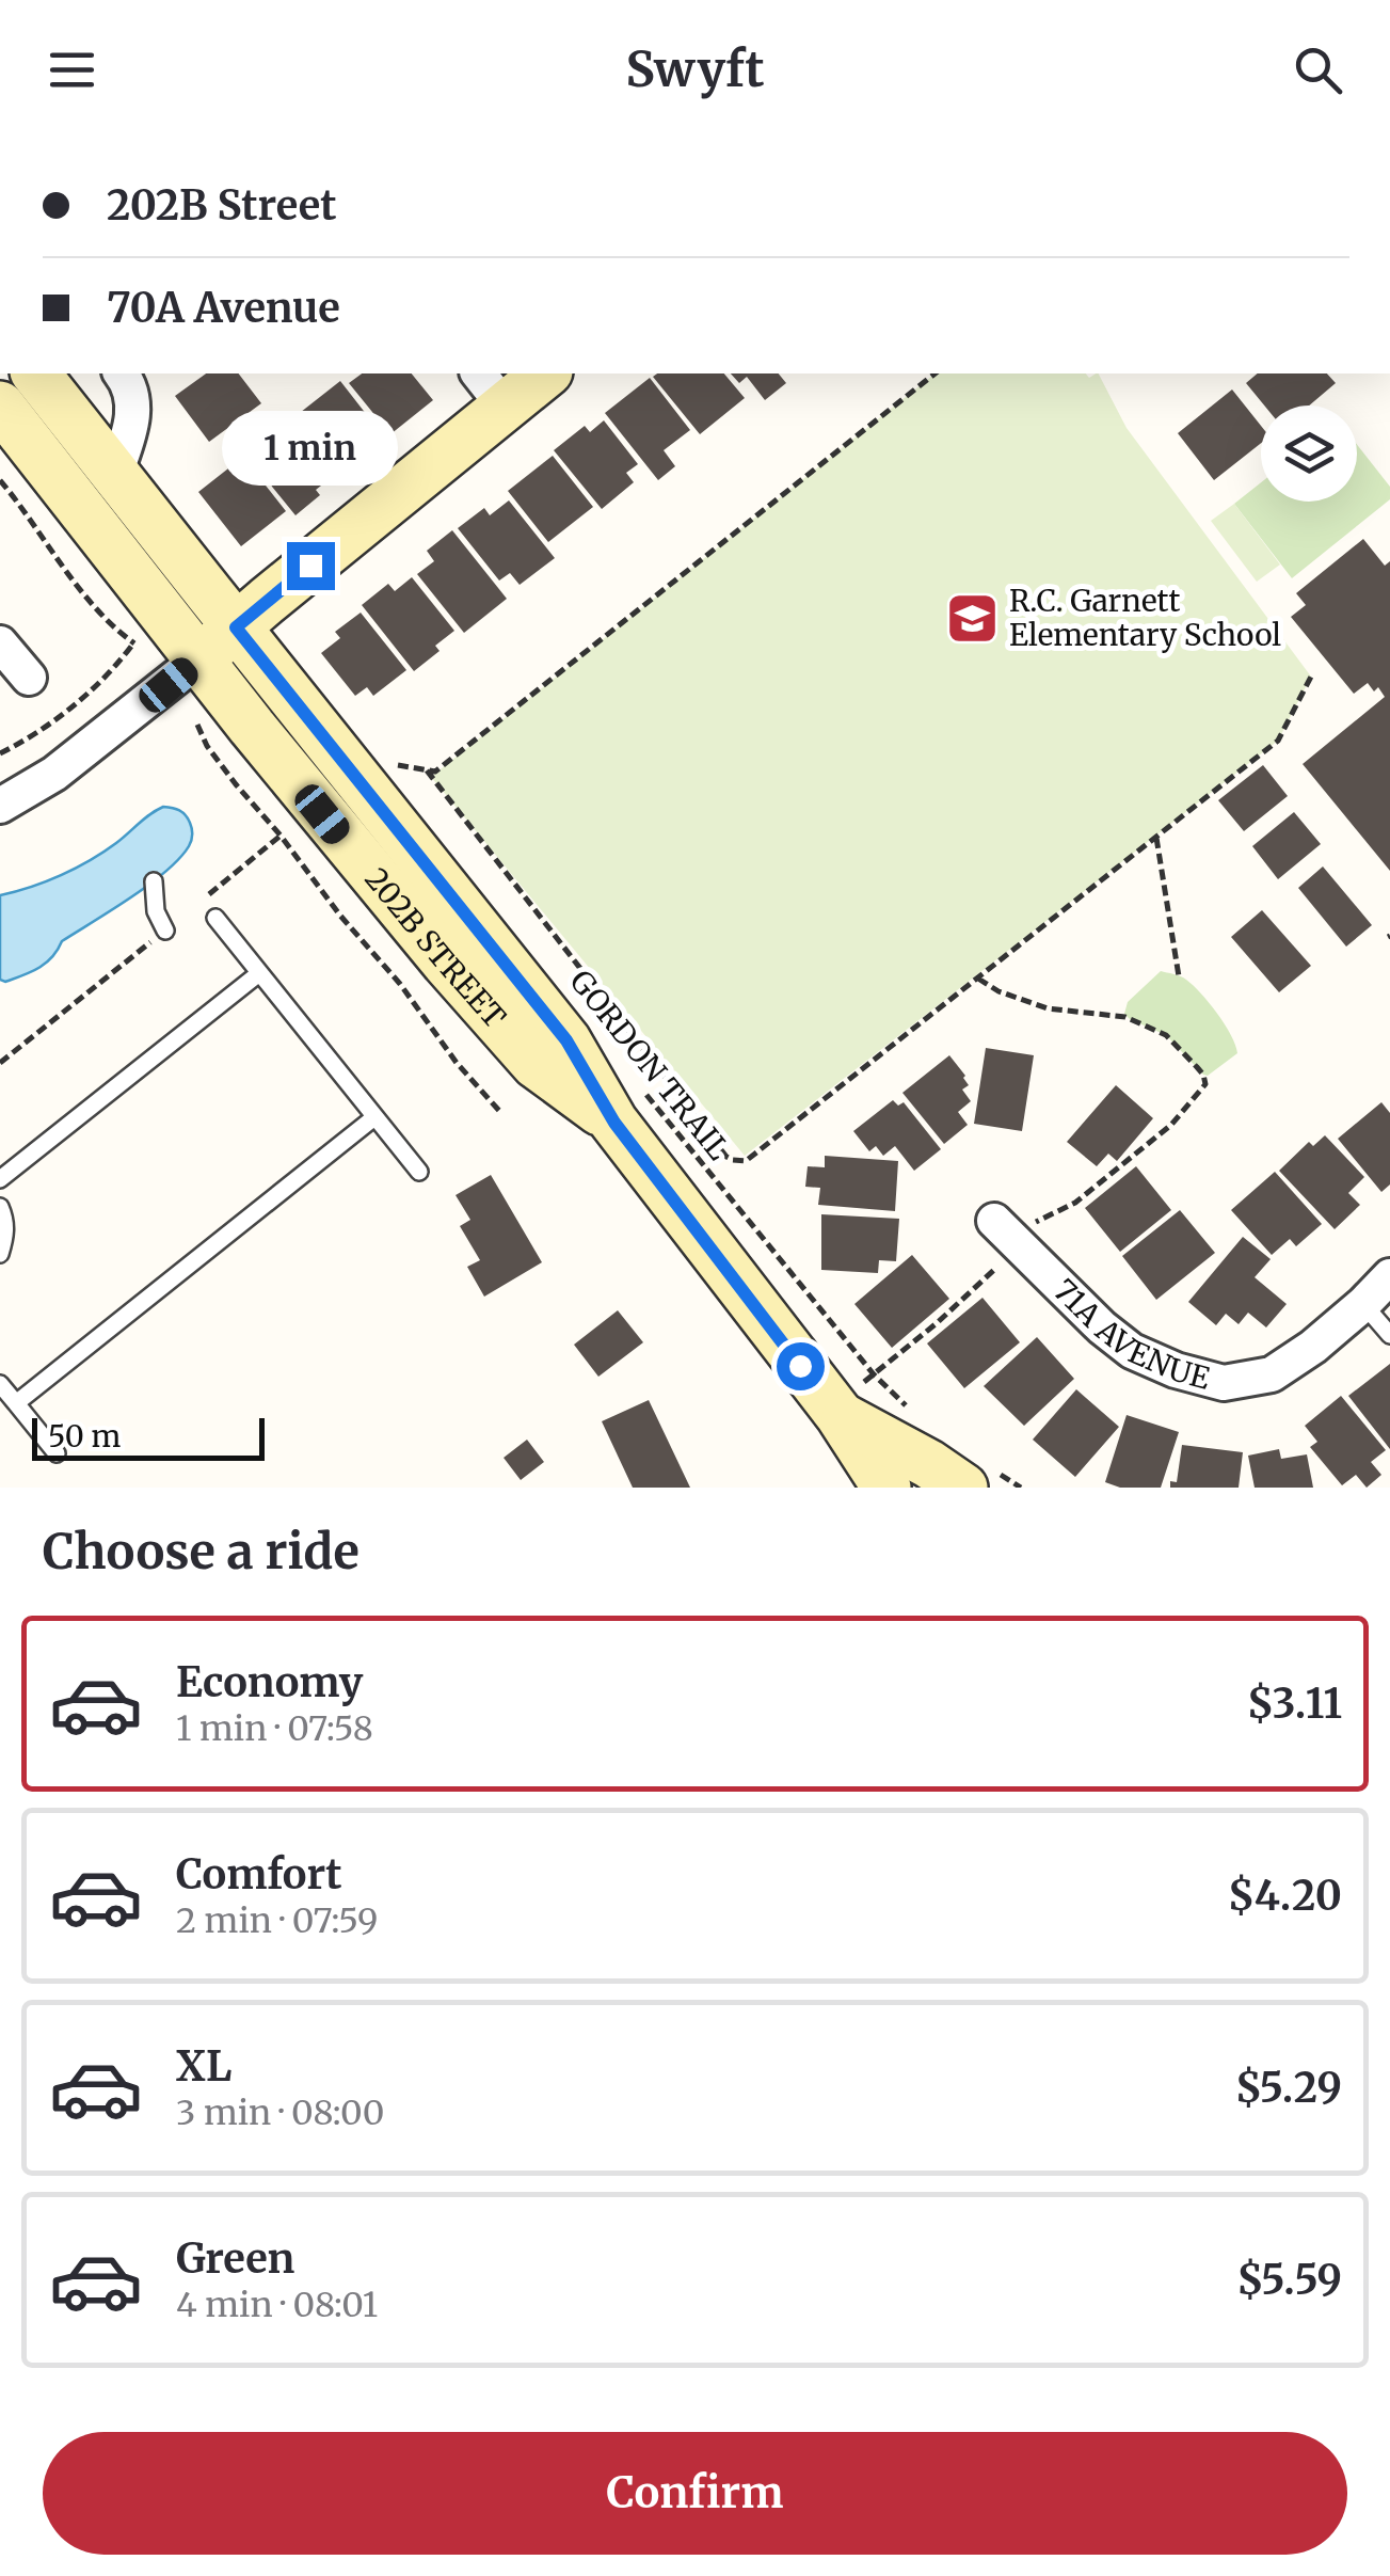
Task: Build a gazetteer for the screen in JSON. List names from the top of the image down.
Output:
{
  "streets": {
    "main road": ["202B STREET"],
    "street": ["71A AVENUE"],
    "path": ["GORDON TRAIL"]
  },
  "crossings": [
    ["202B STREET", "GORDON TRAIL"]
  ],
  "places": {
    "school or university": ["R.C. Garnett Elementary School"]
  },
  "scale_bar": "50 m",
  "page": {
    "header": "Swyft",
    "banner": ["202B Street", "70A Avenue"],
    "bubble": "1 min",
    "scale": "50 m",
    "heading": "Choose a ride",
    "list": [
      {
        "name": "Economy",
        "note": "1 min · 07:58",
        "value": "$3.11"
      },
      {
        "name": "Comfort",
        "note": "2 min · 07:59",
        "value": "$4.20"
      },
      {
        "name": "XL",
        "note": "3 min · 08:00",
        "value": "$5.29"
      },
      {
        "name": "Green",
        "note": "4 min · 08:01",
        "value": "$5.59"
      }
    ],
    "buttons": "Confirm"
  }
}
